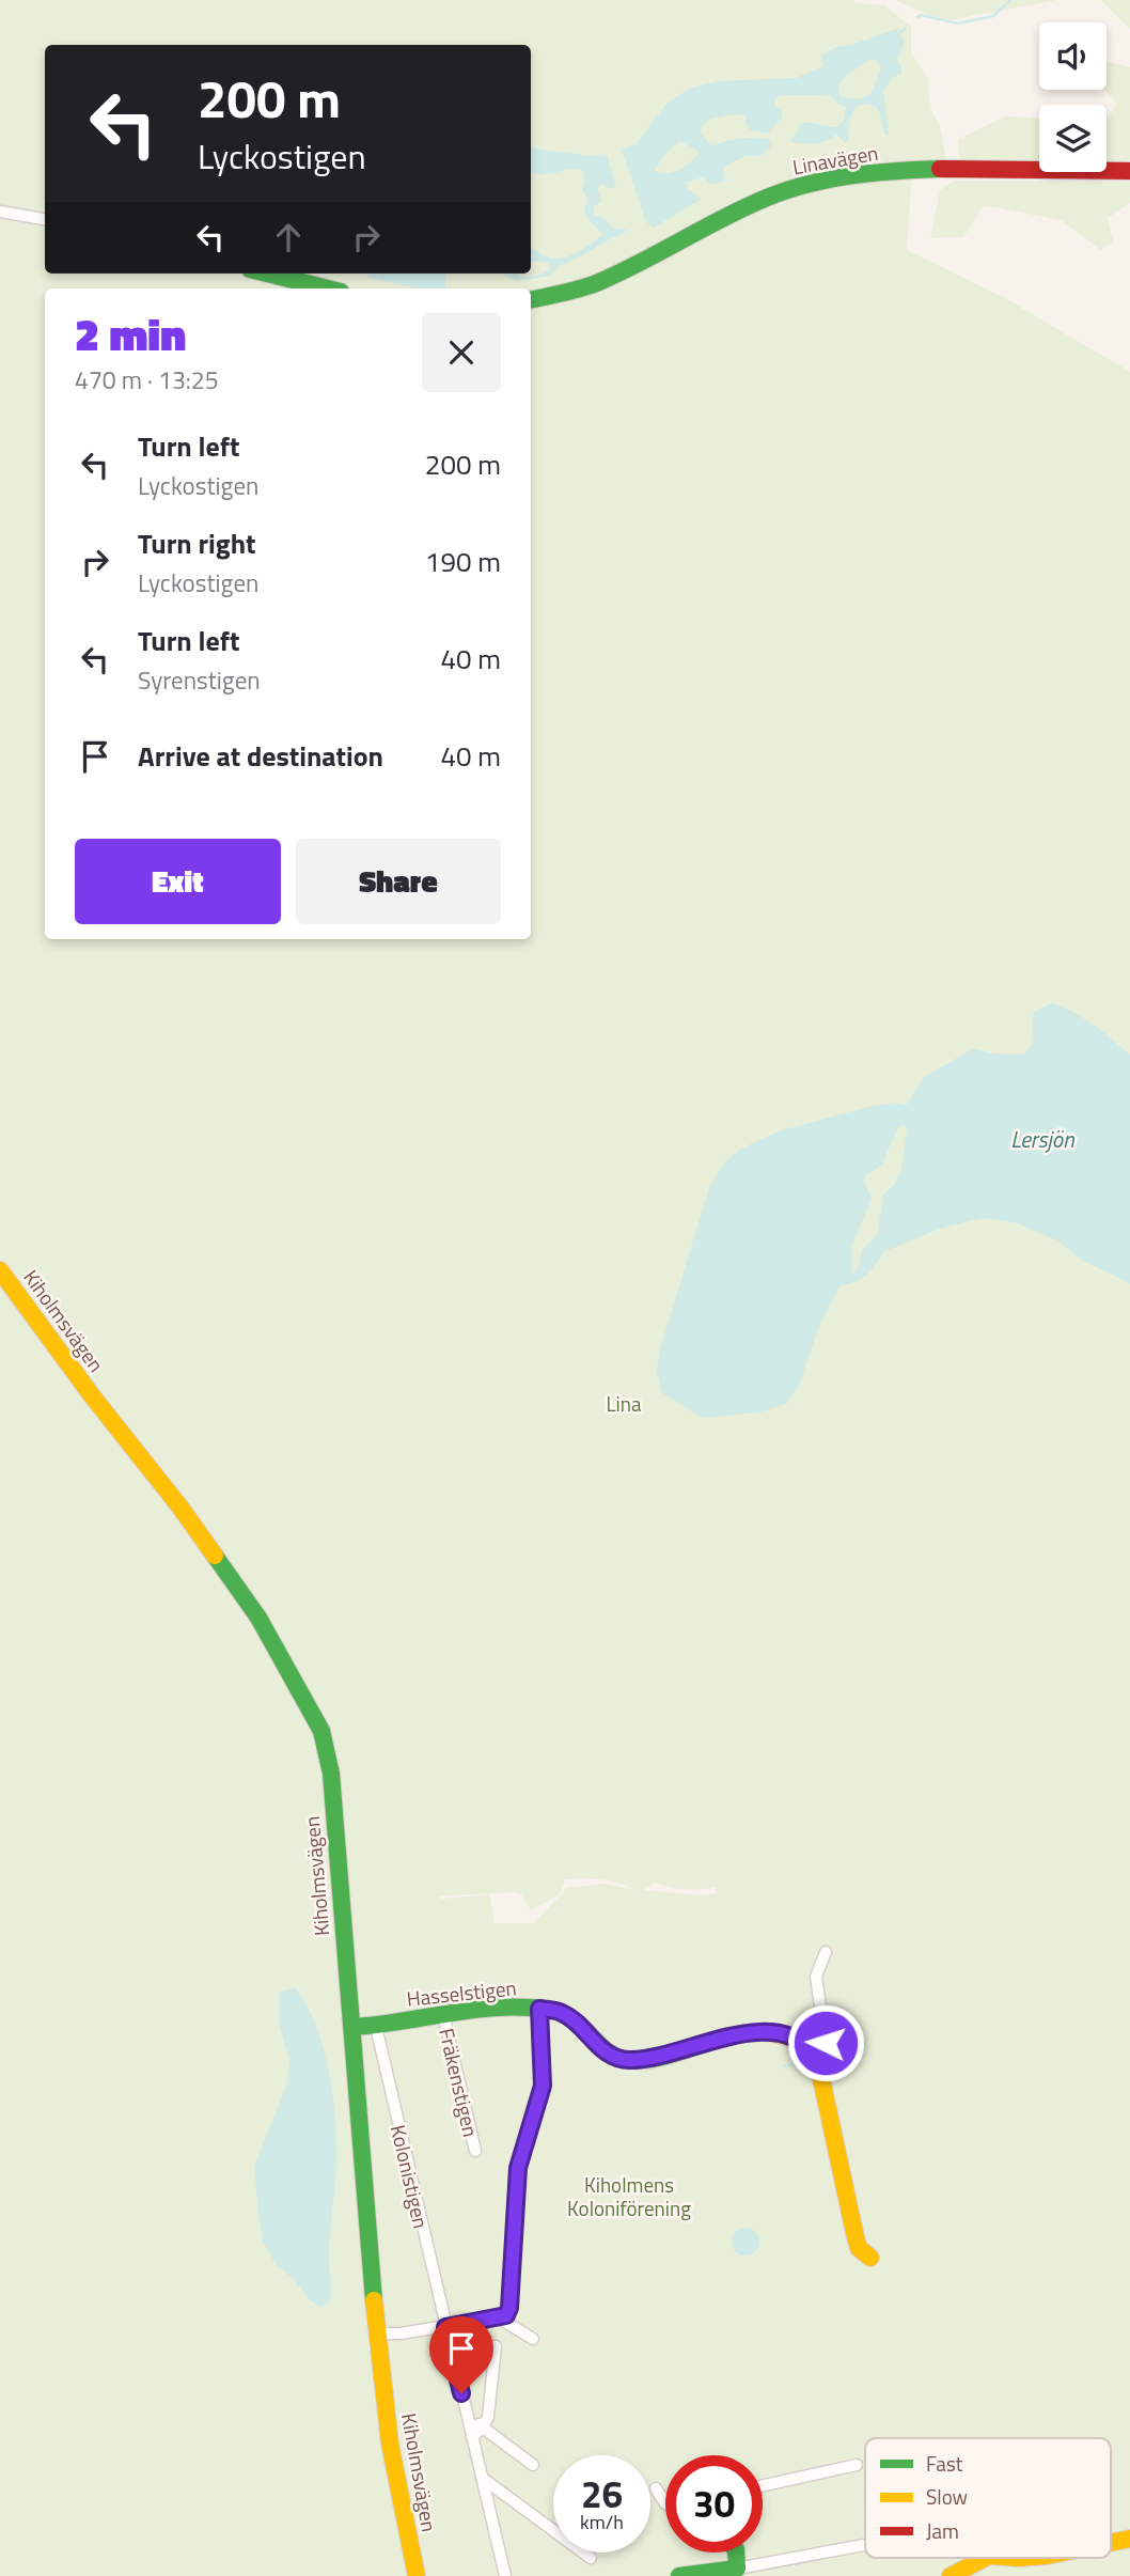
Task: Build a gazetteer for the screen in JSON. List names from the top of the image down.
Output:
{
  "streets": {
    "street": [
      "Linavägen",
      "Kiholmsvägen",
      "Hasselstigen",
      "Fräkenstigen",
      "Kolonistigen"
    ]
  },
  "crossings": [
    ["Kiholmsvägen", "Hasselstigen"],
    ["Hasselstigen", "Fräkenstigen"],
    ["Hasselstigen", "Kolonistigen"]
  ],
  "water": ["Lersjön"],
  "parks": ["Lina", "Kiholmens Koloniförening"],
  "legend": ["Fast", "Slow", "Jam"],
  "page": {
    "turn": ["200 m", "Lyckostigen"],
    "heading": ["2 min", "470 m · 13:25"],
    "list": [
      {
        "name": "Turn left",
        "note": "Lyckostigen",
        "value": "200 m"
      },
      {
        "name": "Turn right",
        "note": "Lyckostigen",
        "value": "190 m"
      },
      {
        "name": "Turn left",
        "note": "Syrenstigen",
        "value": "40 m"
      },
      {
        "name": "Arrive at destination",
        "value": "40 m"
      }
    ],
    "buttons": ["Exit", "Share"],
    "speed": "26 km/h",
    "limit": "30"
  }
}
